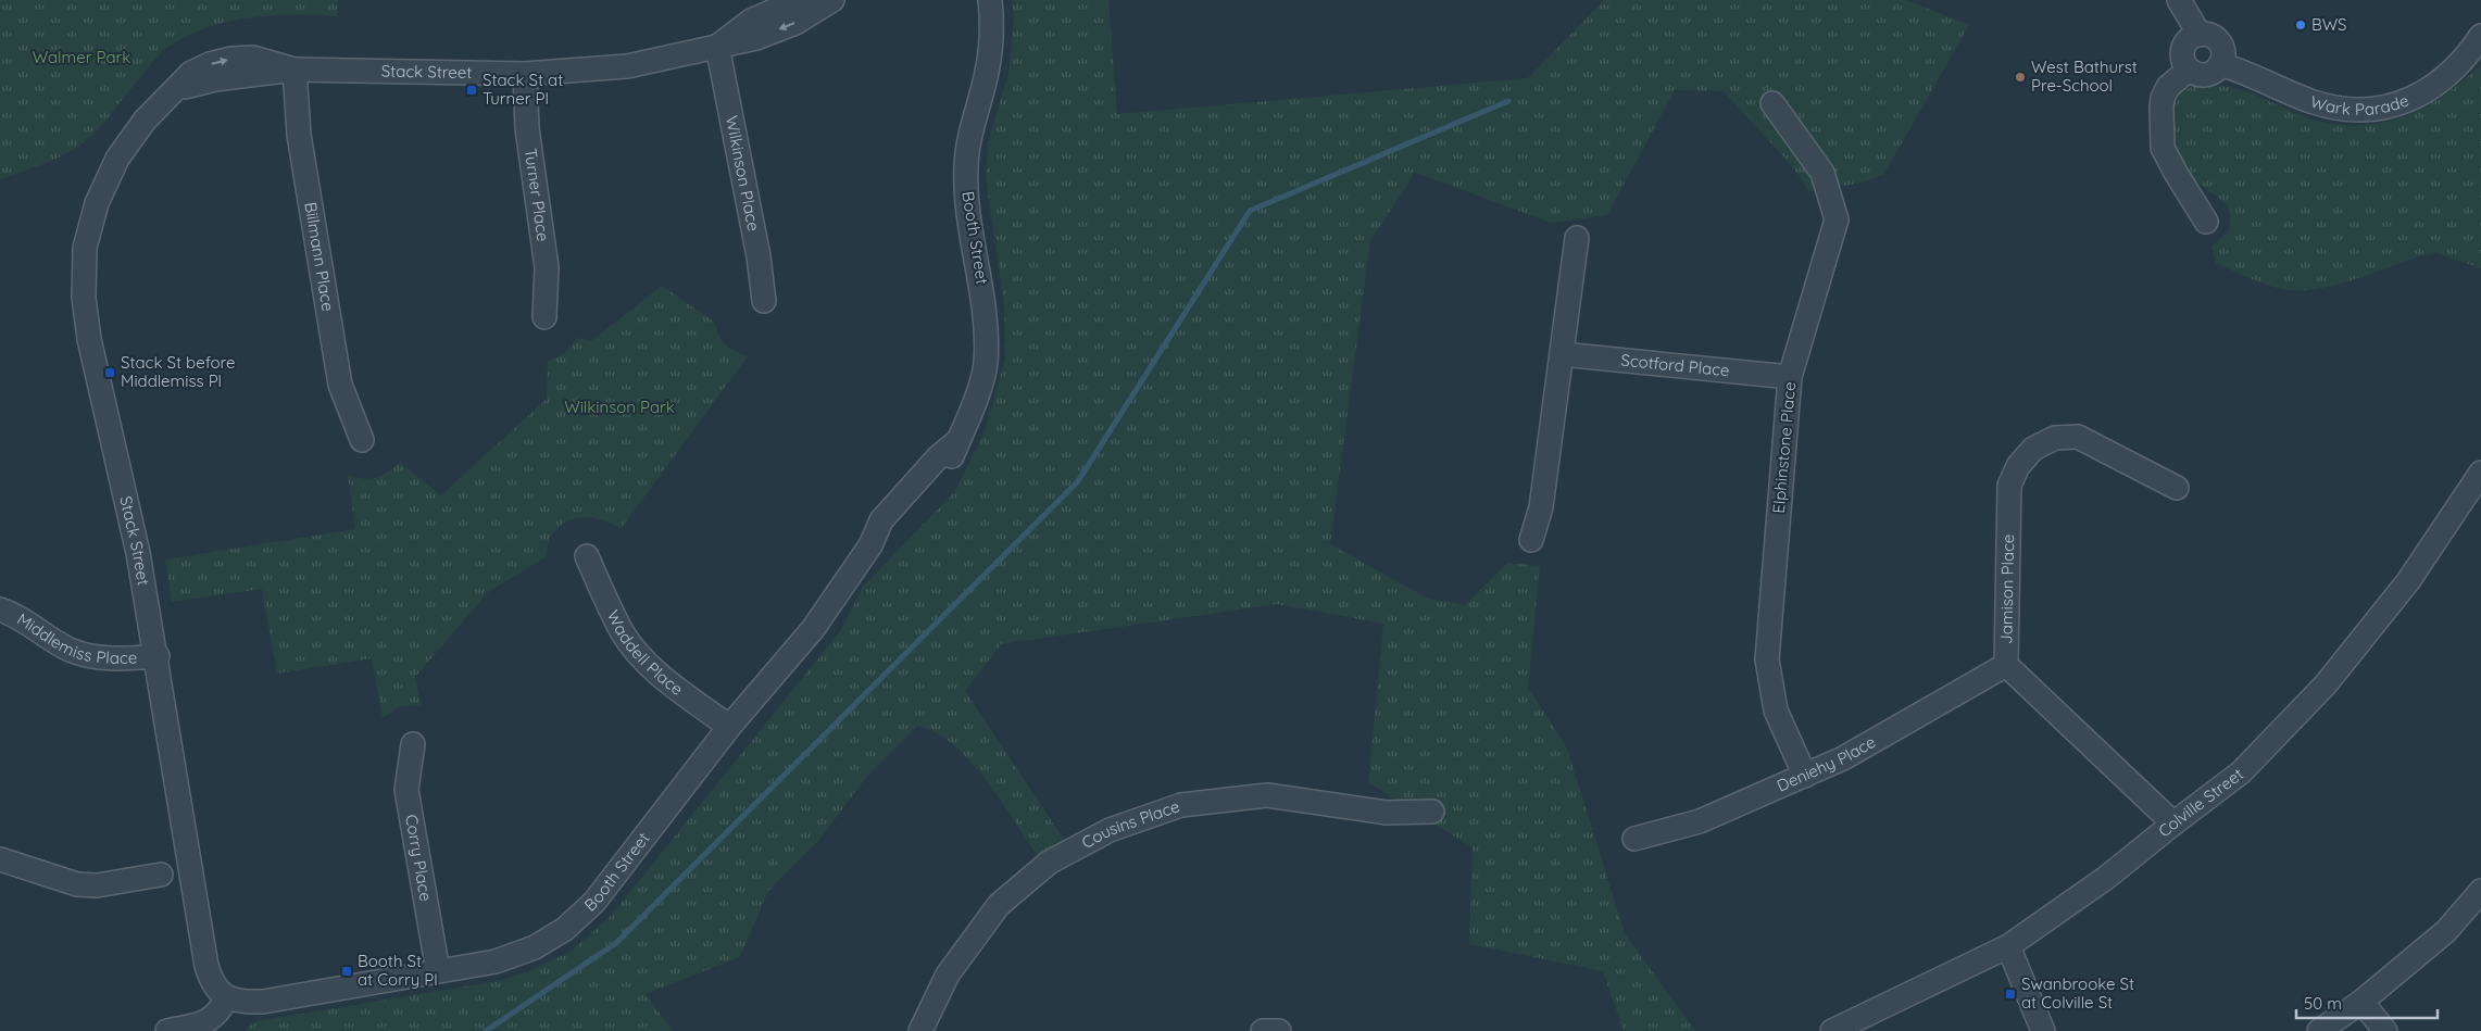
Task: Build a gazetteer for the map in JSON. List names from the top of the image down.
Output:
{
  "streets": {
    "street": [
      "Stack Street",
      "Wark Parade",
      "Wilkinson Place",
      "Turner Place",
      "Booth Street",
      "Biilmann Place",
      "Scotford Place",
      "Elphinstone Place",
      "Jamison Place",
      "Middlemiss Place",
      "Waddell Place",
      "Deniehy Place",
      "Colville Street",
      "Cousins Place",
      "Corry Place"
    ]
  },
  "crossings": [
    ["Stack Street", "Wilkinson Place"],
    ["Stack Street", "Turner Place"],
    ["Stack Street", "Booth Street"],
    ["Stack Street", "Biilmann Place"],
    ["Stack Street", "Middlemiss Place"],
    ["Booth Street", "Waddell Place"],
    ["Booth Street", "Corry Place"],
    ["Scotford Place", "Elphinstone Place"],
    ["Elphinstone Place", "Deniehy Place"],
    ["Jamison Place", "Deniehy Place"],
    ["Jamison Place", "Colville Street"]
  ],
  "parks": ["Walmer Park", "Wilkinson Park"],
  "places": {
    "other": ["BWS", "West Bathurst Pre-School"],
    "transit": [
      "Stack St at Turner Pl",
      "Stack St before Middlemiss Pl",
      "Booth St at Corry Pl",
      "Swanbrooke St at Colville St"
    ]
  },
  "scale_bar": "50 m"
}
